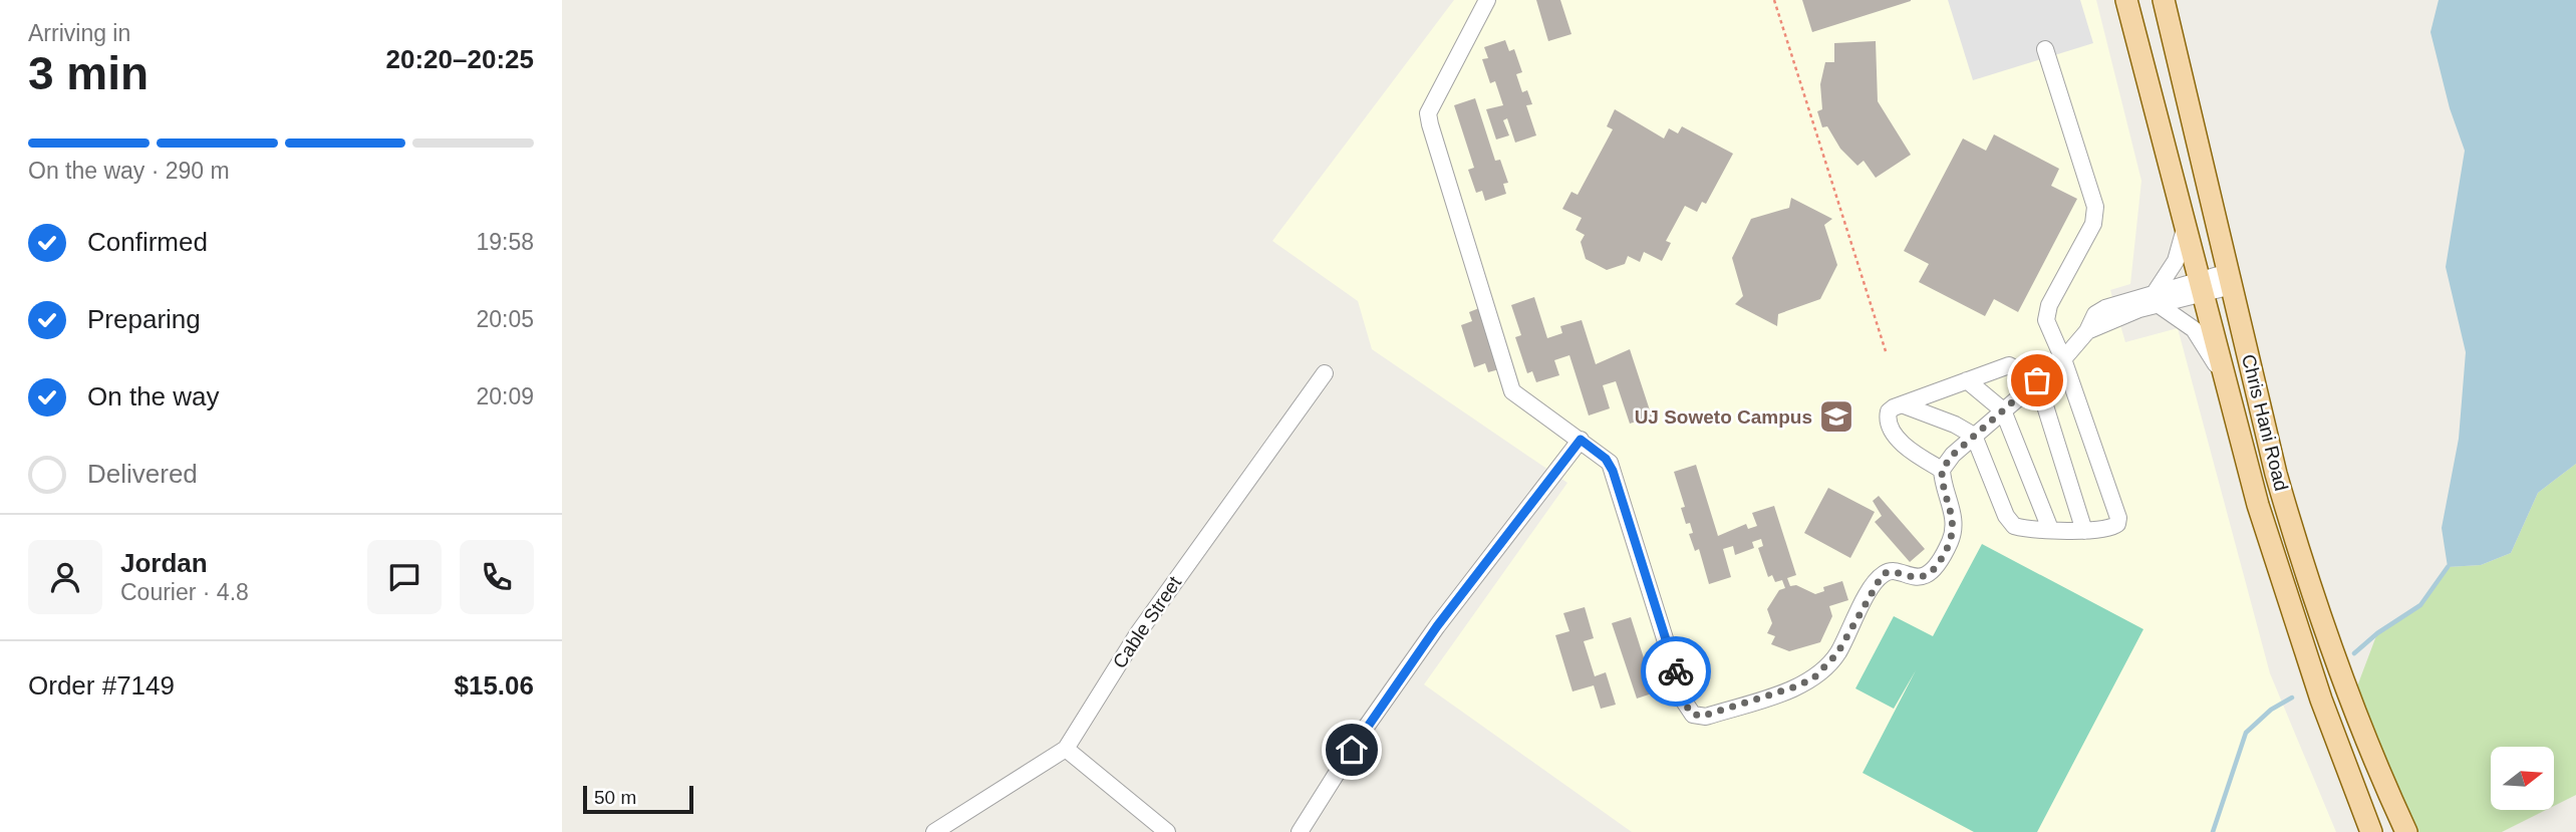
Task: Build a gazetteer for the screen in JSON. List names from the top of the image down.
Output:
{
  "streets": {
    "main road": ["Chris Hani Road"],
    "street": ["Cable Street"]
  },
  "places": {
    "school or university": ["UJ Soweto Campus"]
  },
  "scale_bar": "50 m",
  "north": "right",
  "page": {
    "heading": ["3 min", "Arriving in", "20:20–20:25"],
    "panel": [
      "Jordan",
      "Courier · 4.8",
      "Order #7149",
      "$15.06"
    ],
    "bar": "On the way · 290 m",
    "list": [
      ["Confirmed", "19:58"],
      ["Preparing", "20:05"],
      ["On the way", "20:09"],
      "Delivered"
    ],
    "scale": "50 m"
  }
}
